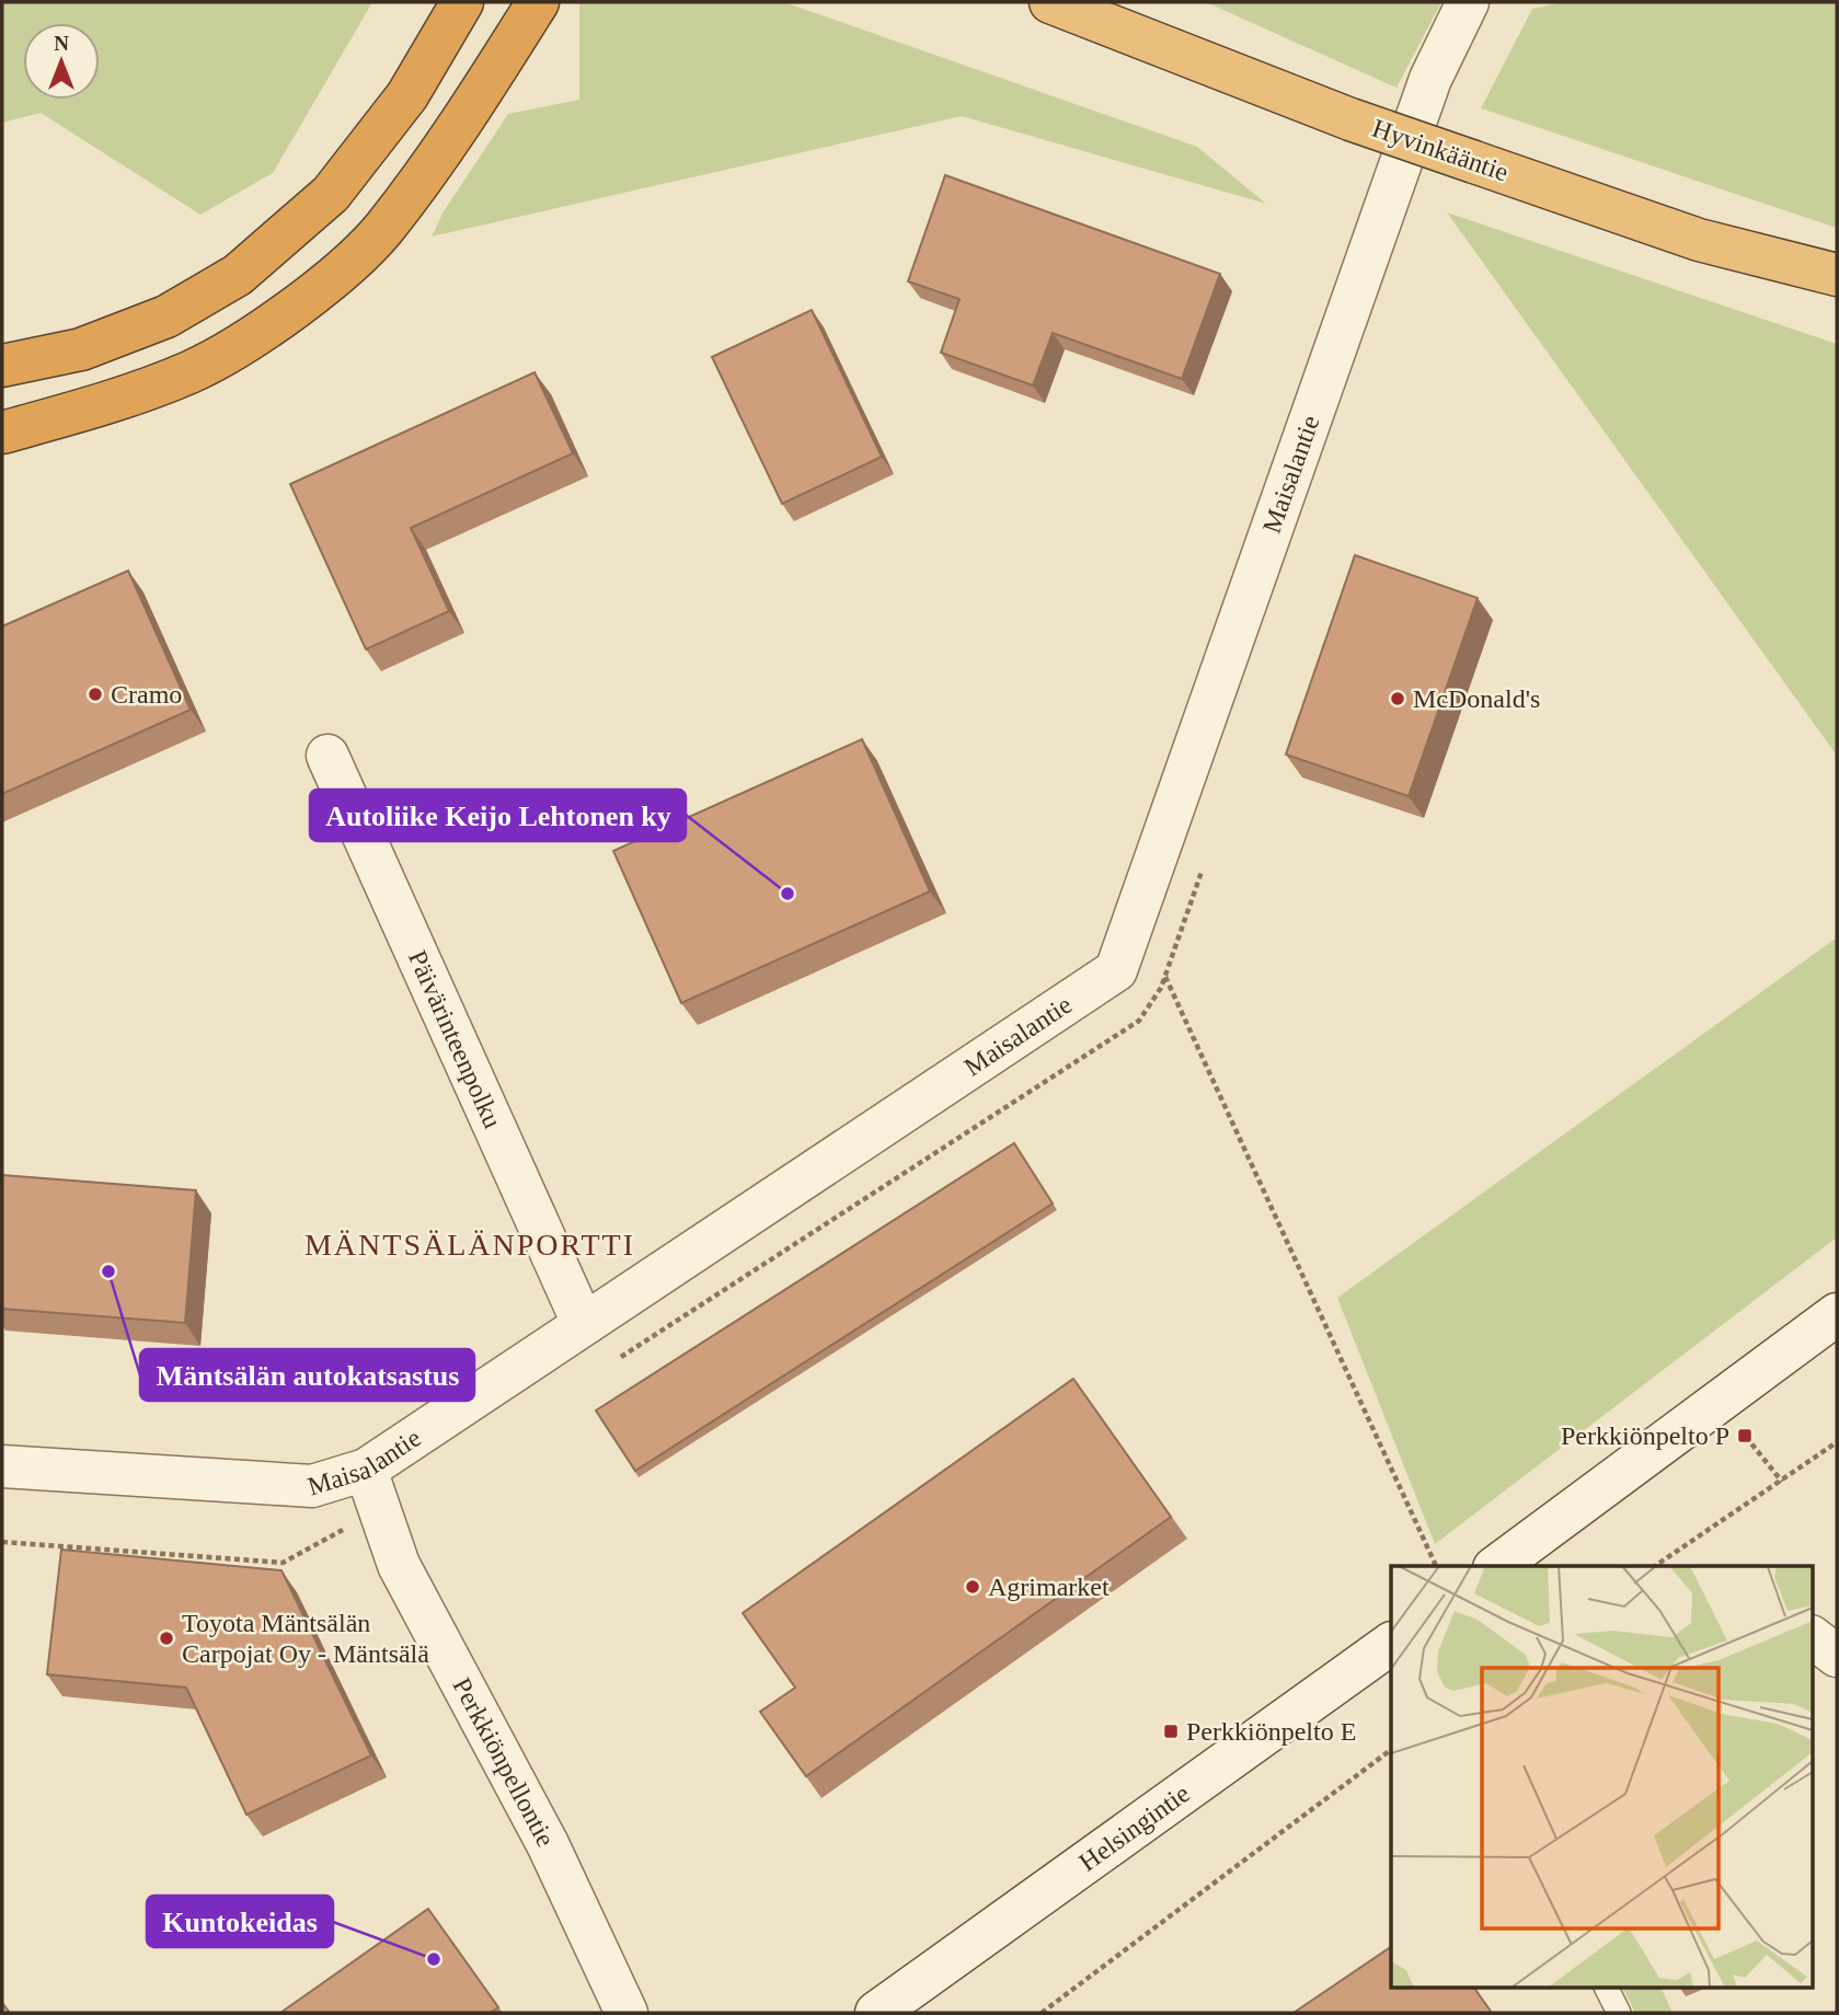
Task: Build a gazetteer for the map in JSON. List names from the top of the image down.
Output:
{
  "streets": {
    "highway": ["Hyvinkääntie"],
    "street": [
      "Maisalantie",
      "Päivärinteenpolku",
      "Perkkiönpellontie",
      "Helsingintie"
    ]
  },
  "crossings": [
    ["Maisalantie", "Päivärinteenpolku"],
    ["Maisalantie", "Perkkiönpellontie"]
  ],
  "districts": ["MÄNTSÄLÄNPORTTI"],
  "places": {
    "other": [
      "Cramo",
      "McDonald's",
      "Autoliike Keijo Lehtonen ky",
      "Mäntsälän autokatsastus",
      "Agrimarket",
      "Toyota Mäntsälän Carpojat Oy - Mäntsälä",
      "Kuntokeidas"
    ],
    "transit": ["Perkkiönpelto P", "Perkkiönpelto E"]
  },
  "north": "top"
}
